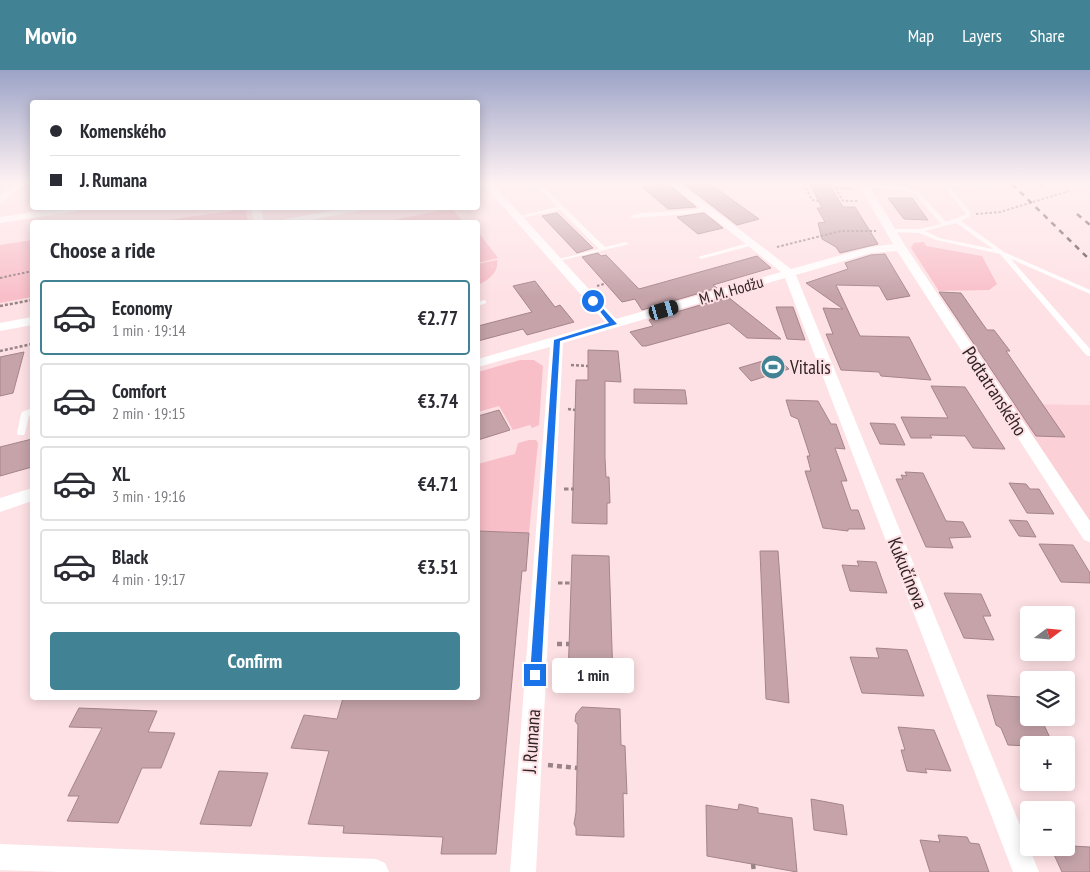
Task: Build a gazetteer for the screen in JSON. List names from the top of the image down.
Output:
{
  "streets": {
    "street": [
      "M. M. Hodžu",
      "Podtatranského",
      "Kukučínova",
      "J. Rumana"
    ]
  },
  "crossings": [
    ["M. M. Hodžu", "Podtatranského"],
    ["M. M. Hodžu", "Kukučínova"],
    ["M. M. Hodžu", "J. Rumana"]
  ],
  "places": {
    "sports": ["Vitalis"]
  },
  "north": "right",
  "page": {
    "header": "Movio",
    "nav": ["Map", "Layers", "Share"],
    "banner": ["Komenského", "J. Rumana"],
    "heading": "Choose a ride",
    "list": [
      {
        "name": "Economy",
        "note": "1 min · 19:14",
        "value": "€2.77"
      },
      {
        "name": "Comfort",
        "note": "2 min · 19:15",
        "value": "€3.74"
      },
      {
        "name": "XL",
        "note": "3 min · 19:16",
        "value": "€4.71"
      },
      {
        "name": "Black",
        "note": "4 min · 19:17",
        "value": "€3.51"
      }
    ],
    "map_buttons": ["+", "−"],
    "buttons": "Confirm",
    "bubble": "1 min"
  }
}
